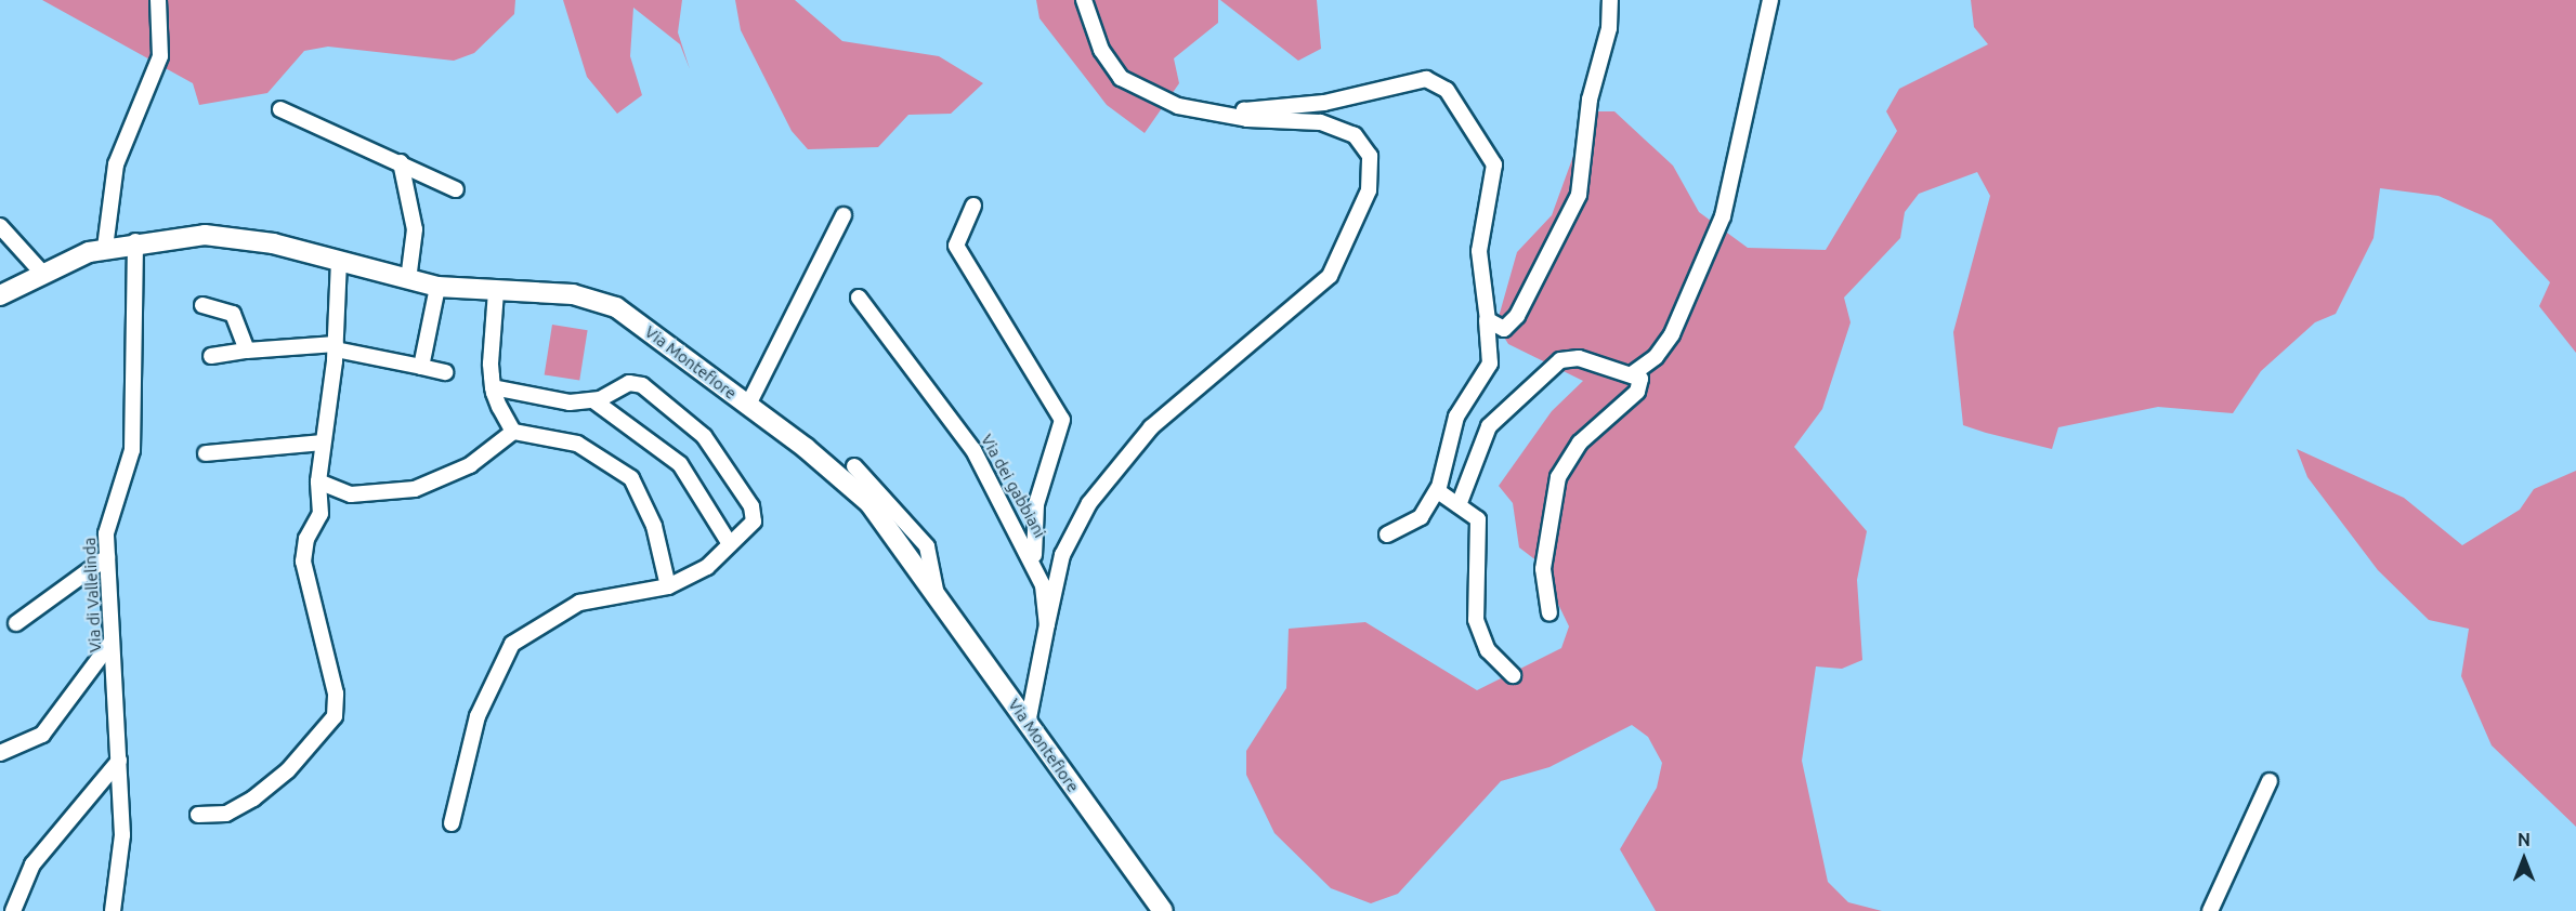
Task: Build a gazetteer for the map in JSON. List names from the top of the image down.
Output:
{
  "streets": {
    "main road": ["Via Montefiore"],
    "street": ["Via dei gabbiani", "Via di Vallelinda"]
  },
  "crossings": [
    ["Via Montefiore", "Via dei gabbiani"],
    ["Via Montefiore", "Via di Vallelinda"]
  ],
  "north": "top"
}
